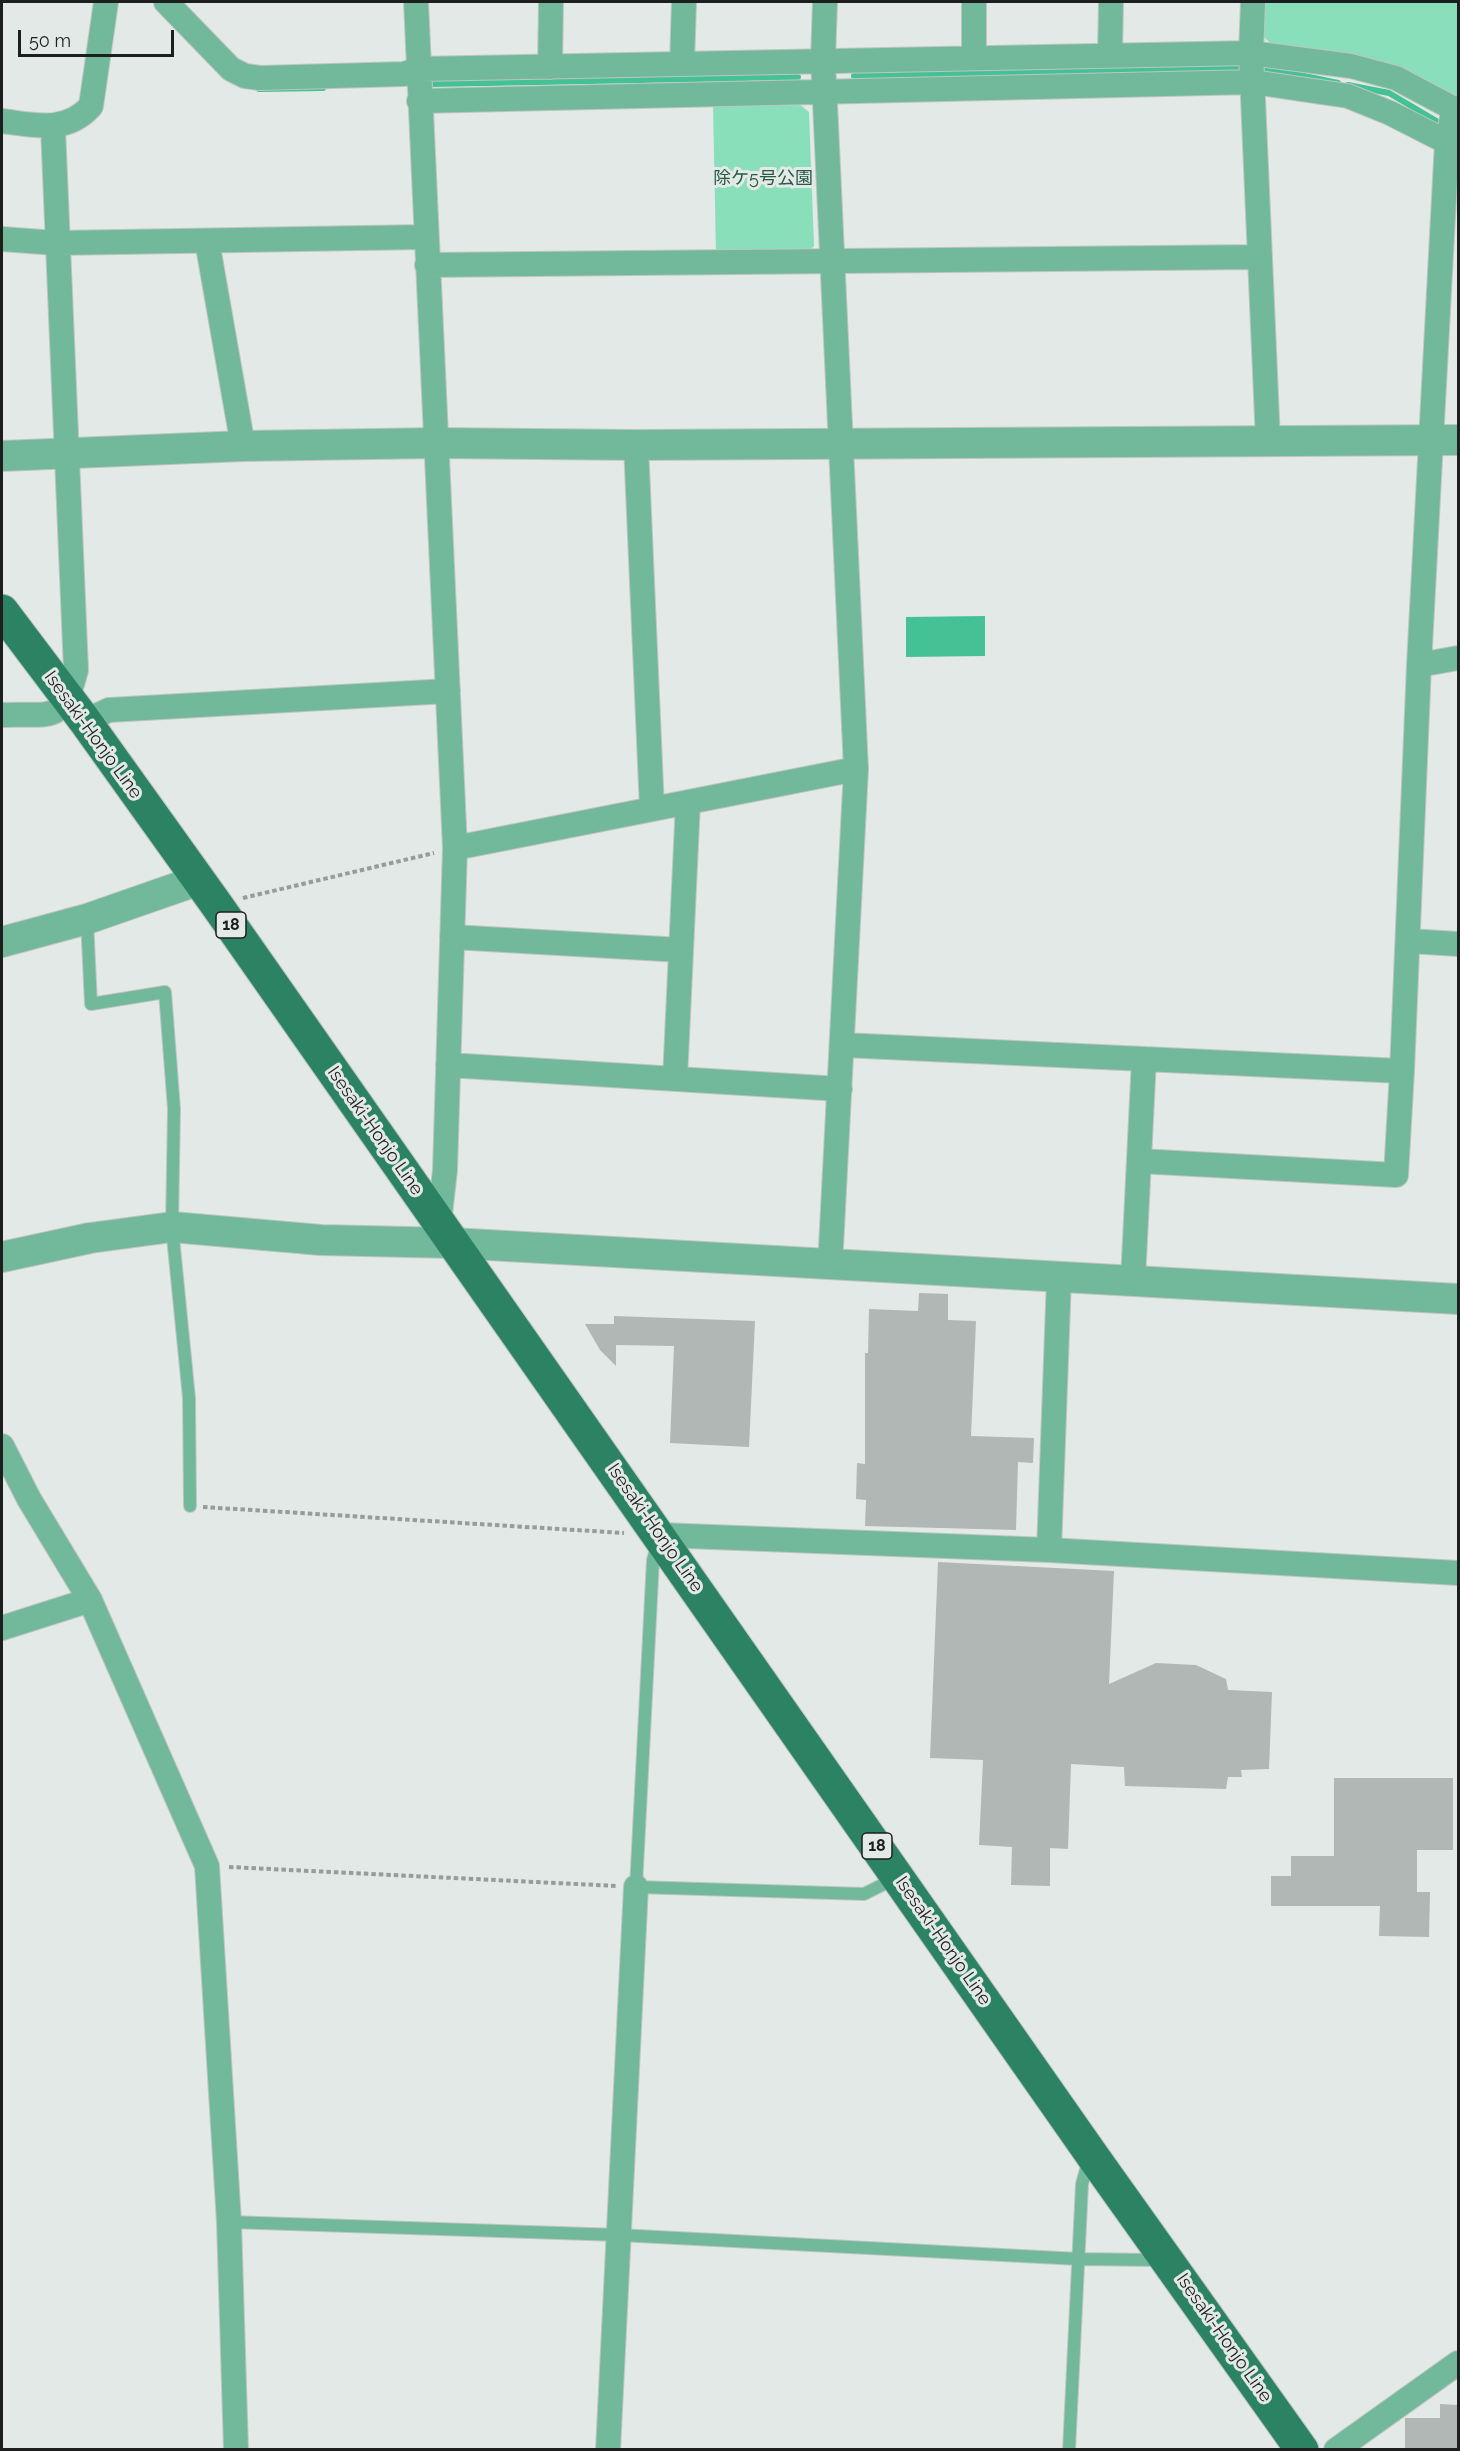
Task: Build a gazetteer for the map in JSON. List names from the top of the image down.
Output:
{
  "streets": {
    "main road": ["Isesaki-Honjo Line", "18"]
  },
  "parks": ["除ケ5号公園"],
  "scale_bar": "50 m"
}
